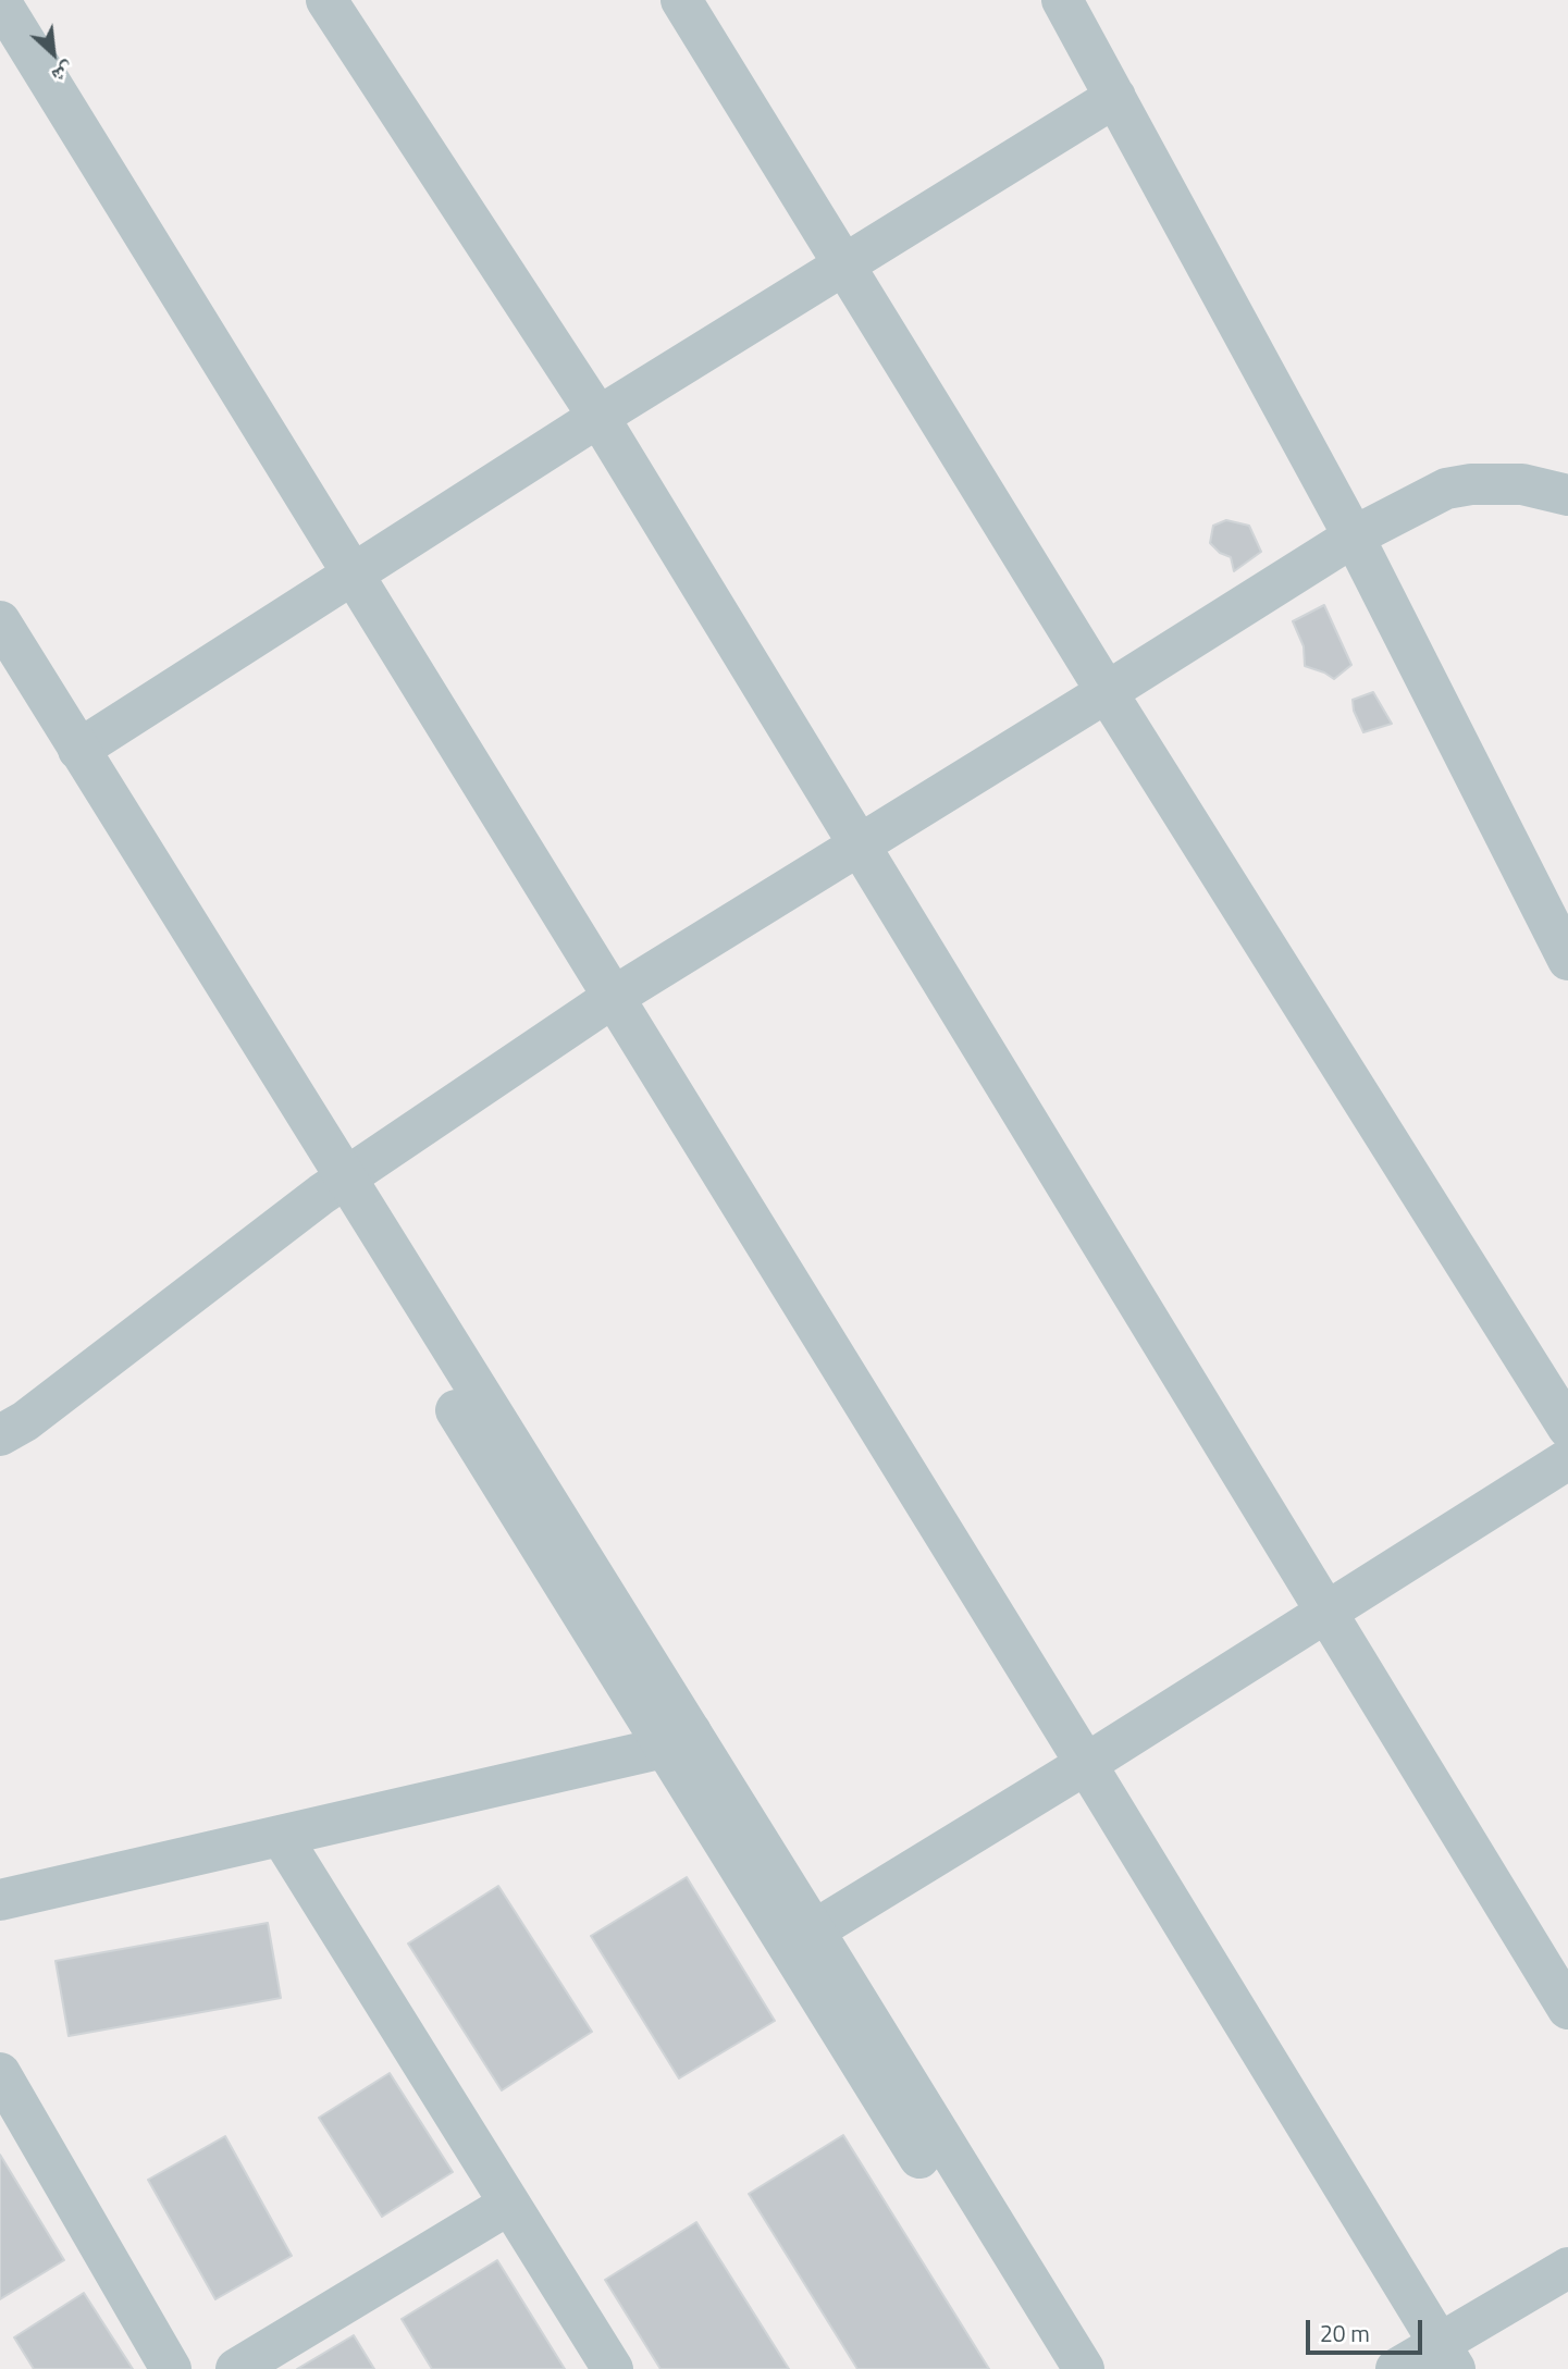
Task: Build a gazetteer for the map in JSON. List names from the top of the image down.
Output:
{
  "scale_bar": "20 m",
  "north": "bottom right"
}
